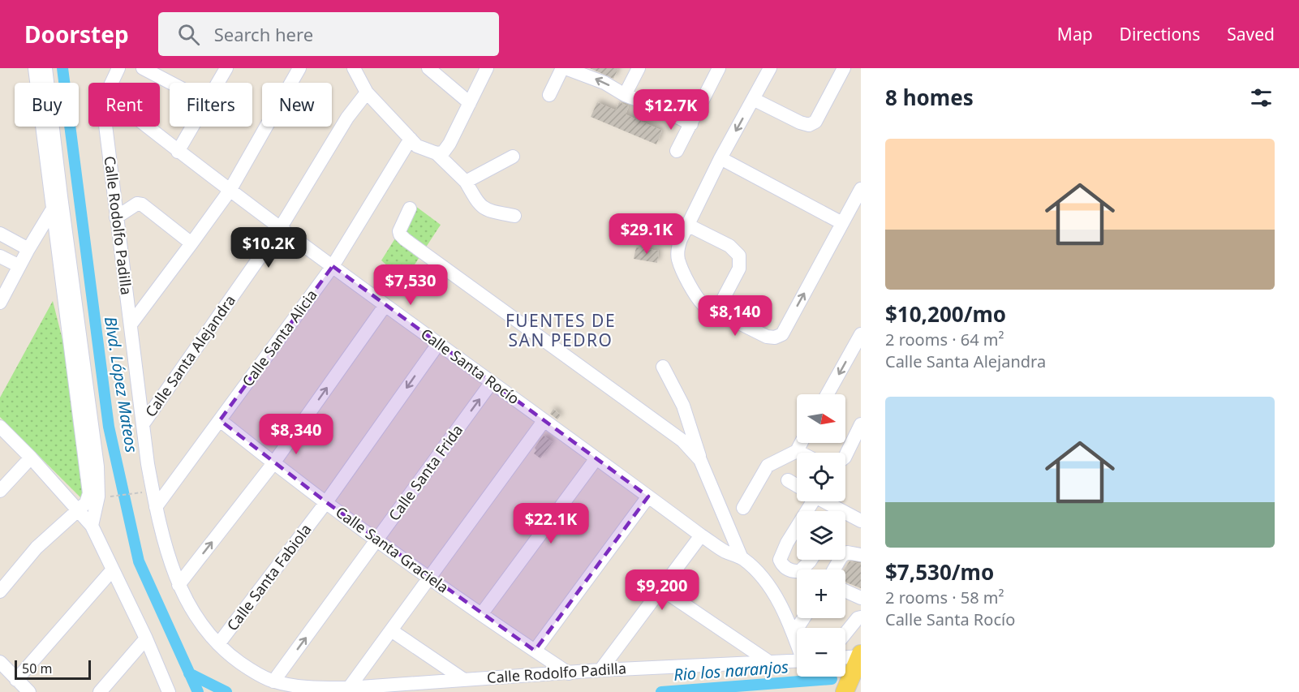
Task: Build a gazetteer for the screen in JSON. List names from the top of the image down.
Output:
{
  "streets": {
    "street": [
      "Calle Rodolfo Padilla",
      "Calle Santa Alicia",
      "Calle Santa Alejandra",
      "Calle Santa Rocío",
      "Calle Santa Frida",
      "Calle Santa Graciela",
      "Calle Santa Fabiola"
    ]
  },
  "crossings": [
    ["Calle Rodolfo Padilla", "Calle Santa Alicia"],
    ["Calle Rodolfo Padilla", "Calle Santa Alejandra"],
    ["Calle Rodolfo Padilla", "Calle Santa Frida"],
    ["Calle Rodolfo Padilla", "Calle Santa Graciela"],
    ["Calle Rodolfo Padilla", "Calle Santa Fabiola"],
    ["Calle Santa Alicia", "Calle Santa Rocío"],
    ["Calle Santa Alicia", "Calle Santa Graciela"],
    ["Calle Santa Alejandra", "Calle Santa Rocío"],
    ["Calle Santa Rocío", "Calle Santa Frida"],
    ["Calle Santa Rocío", "Calle Santa Fabiola"],
    ["Calle Santa Frida", "Calle Santa Graciela"],
    ["Calle Santa Graciela", "Calle Santa Fabiola"]
  ],
  "districts": ["FUENTES DE SAN PEDRO"],
  "water": ["Blvd. López Mateos", "Rio los naranjos"],
  "scale_bar": "50 m",
  "north": "right",
  "page": {
    "header": "Doorstep",
    "search": "Search here",
    "nav": ["Map", "Directions", "Saved"],
    "heading": "8 homes",
    "chip": [
      "Buy",
      "Rent",
      "Filters",
      "New"
    ],
    "price": [
      "$12.7K",
      "$29.1K",
      "$10.2K",
      "$7,530",
      "$8,140",
      "$8,340",
      "$22.1K",
      "$9,200"
    ],
    "list": [
      {
        "name": "$10,200/mo",
        "note": "2 rooms · 64 m² · Calle Santa Alejandra"
      },
      {
        "name": "$7,530/mo",
        "note": "2 rooms · 58 m² · Calle Santa Rocío"
      }
    ],
    "map_buttons": ["+", "−"],
    "scale": "50 m"
  }
}
